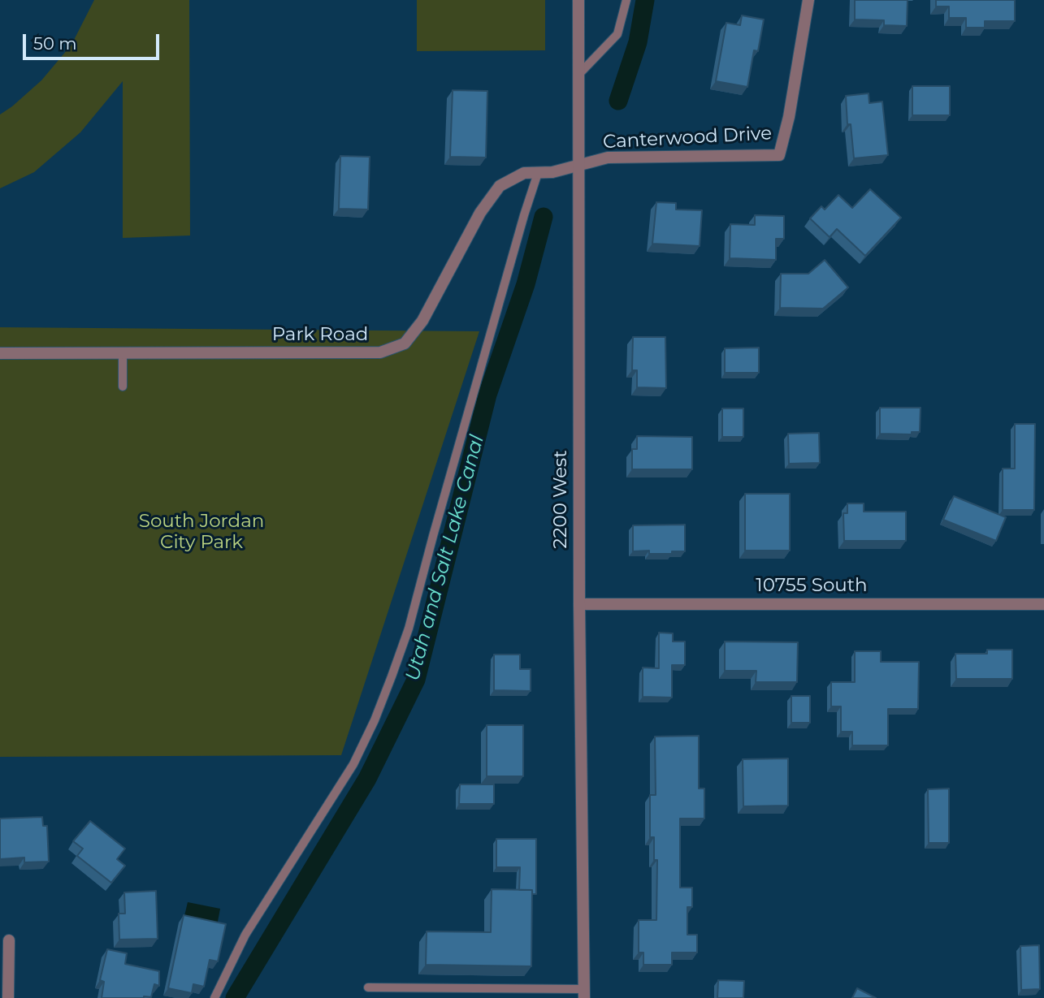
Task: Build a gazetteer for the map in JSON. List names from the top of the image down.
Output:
{
  "streets": {
    "street": [
      "Canterwood Drive",
      "Park Road",
      "2200 West",
      "10755 South"
    ]
  },
  "crossings": [
    ["Canterwood Drive", "Park Road"],
    ["Canterwood Drive", "2200 West"],
    ["Park Road", "2200 West"],
    ["2200 West", "10755 South"]
  ],
  "water": ["Utah and Salt Lake Canal"],
  "parks": ["South Jordan City Park"],
  "scale_bar": "50 m"
}
